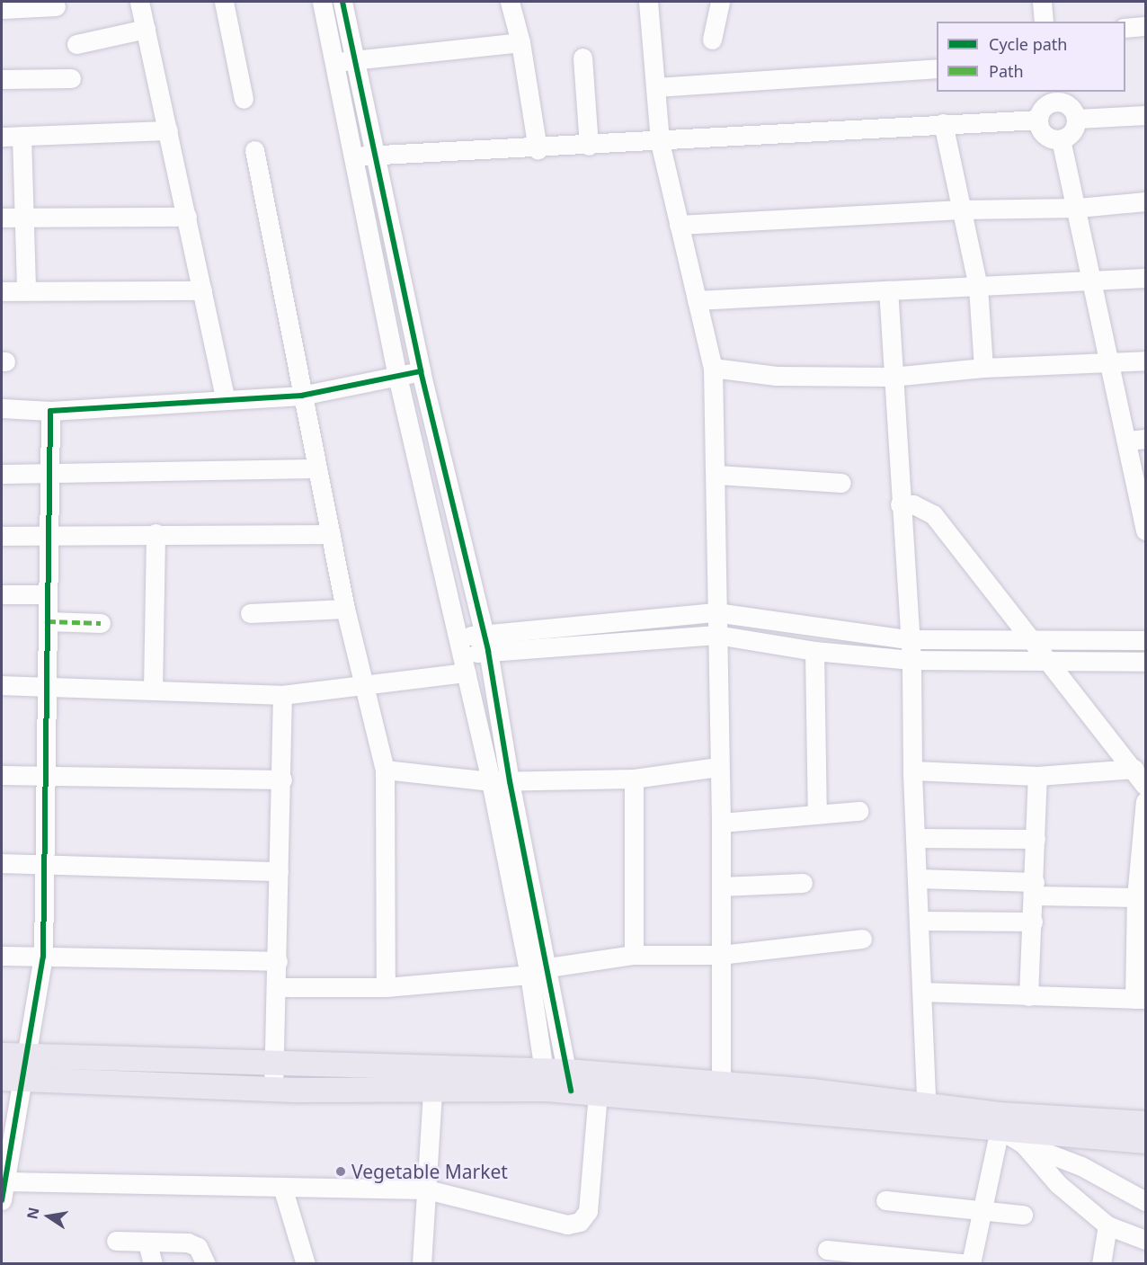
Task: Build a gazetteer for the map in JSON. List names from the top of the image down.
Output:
{
  "places": ["Vegetable Market"],
  "legend": ["Cycle path", "Path"],
  "north": "left"
}
